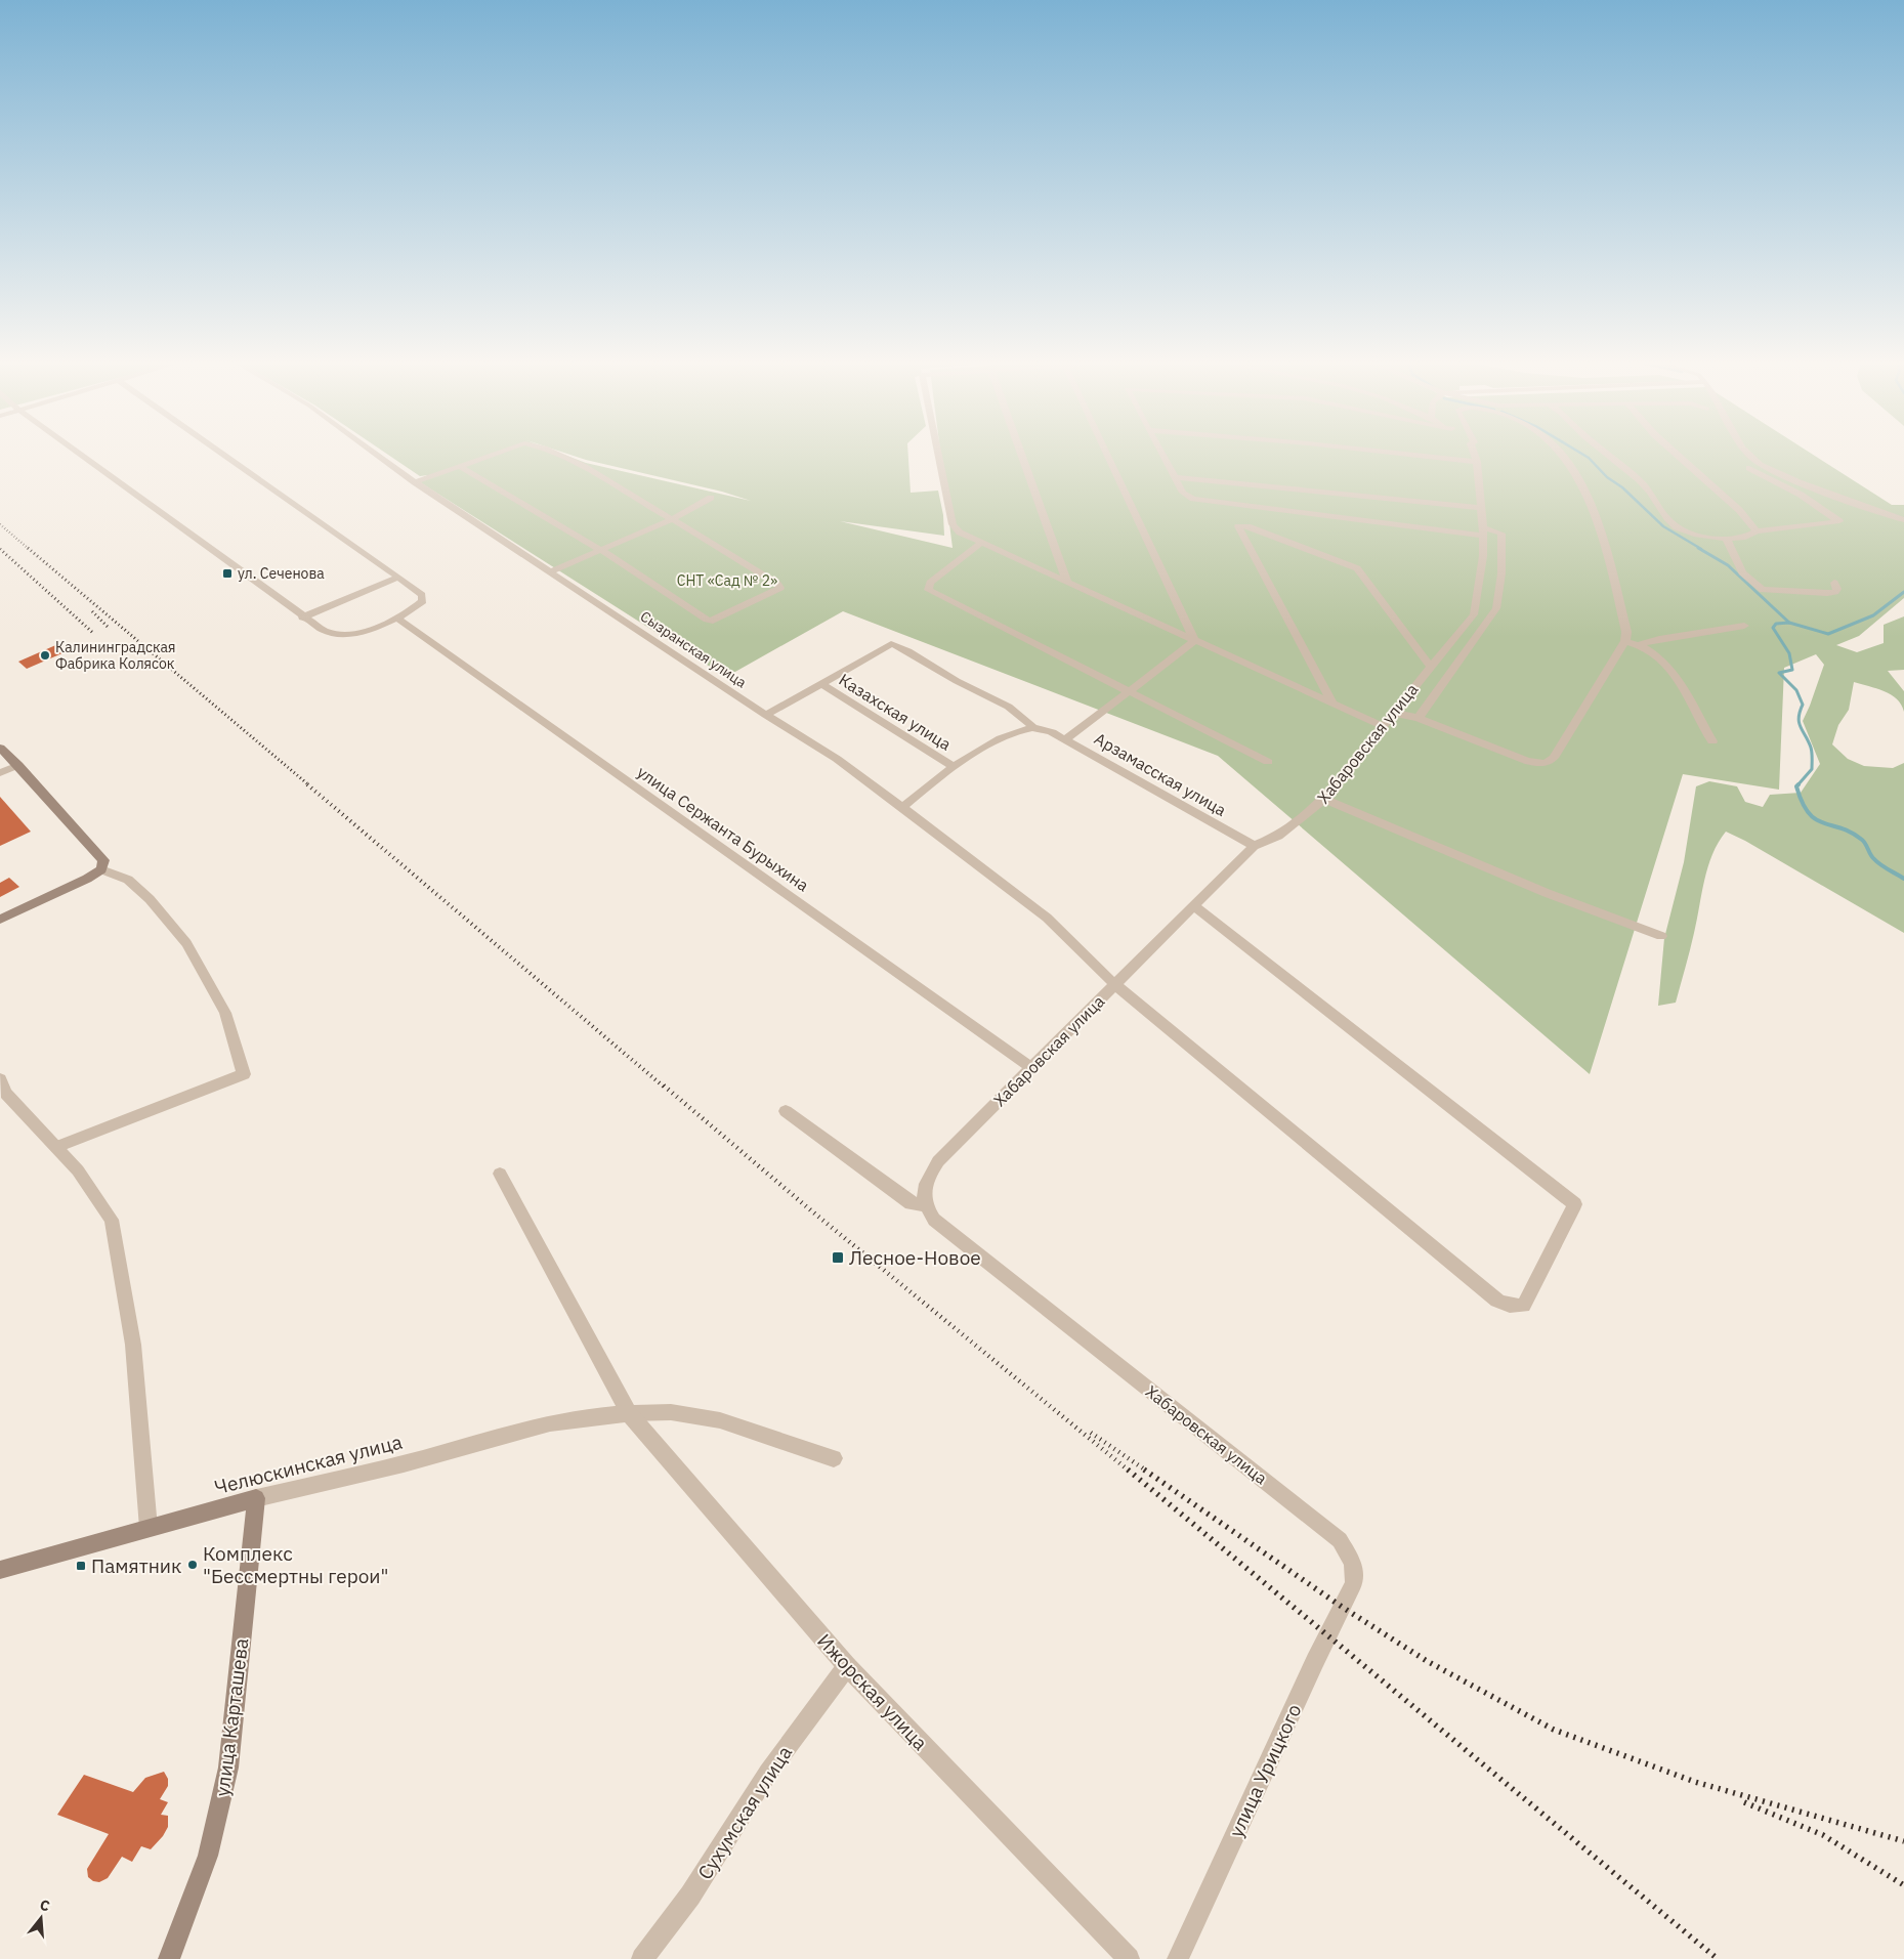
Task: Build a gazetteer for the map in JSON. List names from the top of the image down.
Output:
{
  "streets": {
    "main road": ["Челюскинская улица", "улица Карташева"],
    "street": [
      "Сызранская улица",
      "Казахская улица",
      "Хабаровская улица",
      "Арзамасская улица",
      "улица Сержанта Бурыхина",
      "Ижорская улица",
      "улица Урицкого",
      "Сухумская улица"
    ]
  },
  "crossings": [
    ["Сызранская улица", "Хабаровская улица"],
    ["Хабаровская улица", "Арзамасская улица"],
    ["Хабаровская улица", "улица Сержанта Бурыхина"],
    ["Хабаровская улица", "улица Урицкого"],
    ["Челюскинская улица", "Ижорская улица"],
    ["Челюскинская улица", "улица Карташева"],
    ["Ижорская улица", "Сухумская улица"]
  ],
  "parks": ["СНТ «Сад № 2»"],
  "places": {
    "transit": ["ул. Сеченова", "Лесное-Новое", "Памятник"],
    "other": ["Калининградская Фабрика Колясок", "Комплекс \"Бессмертны герои\""]
  },
  "north": "top"
}
